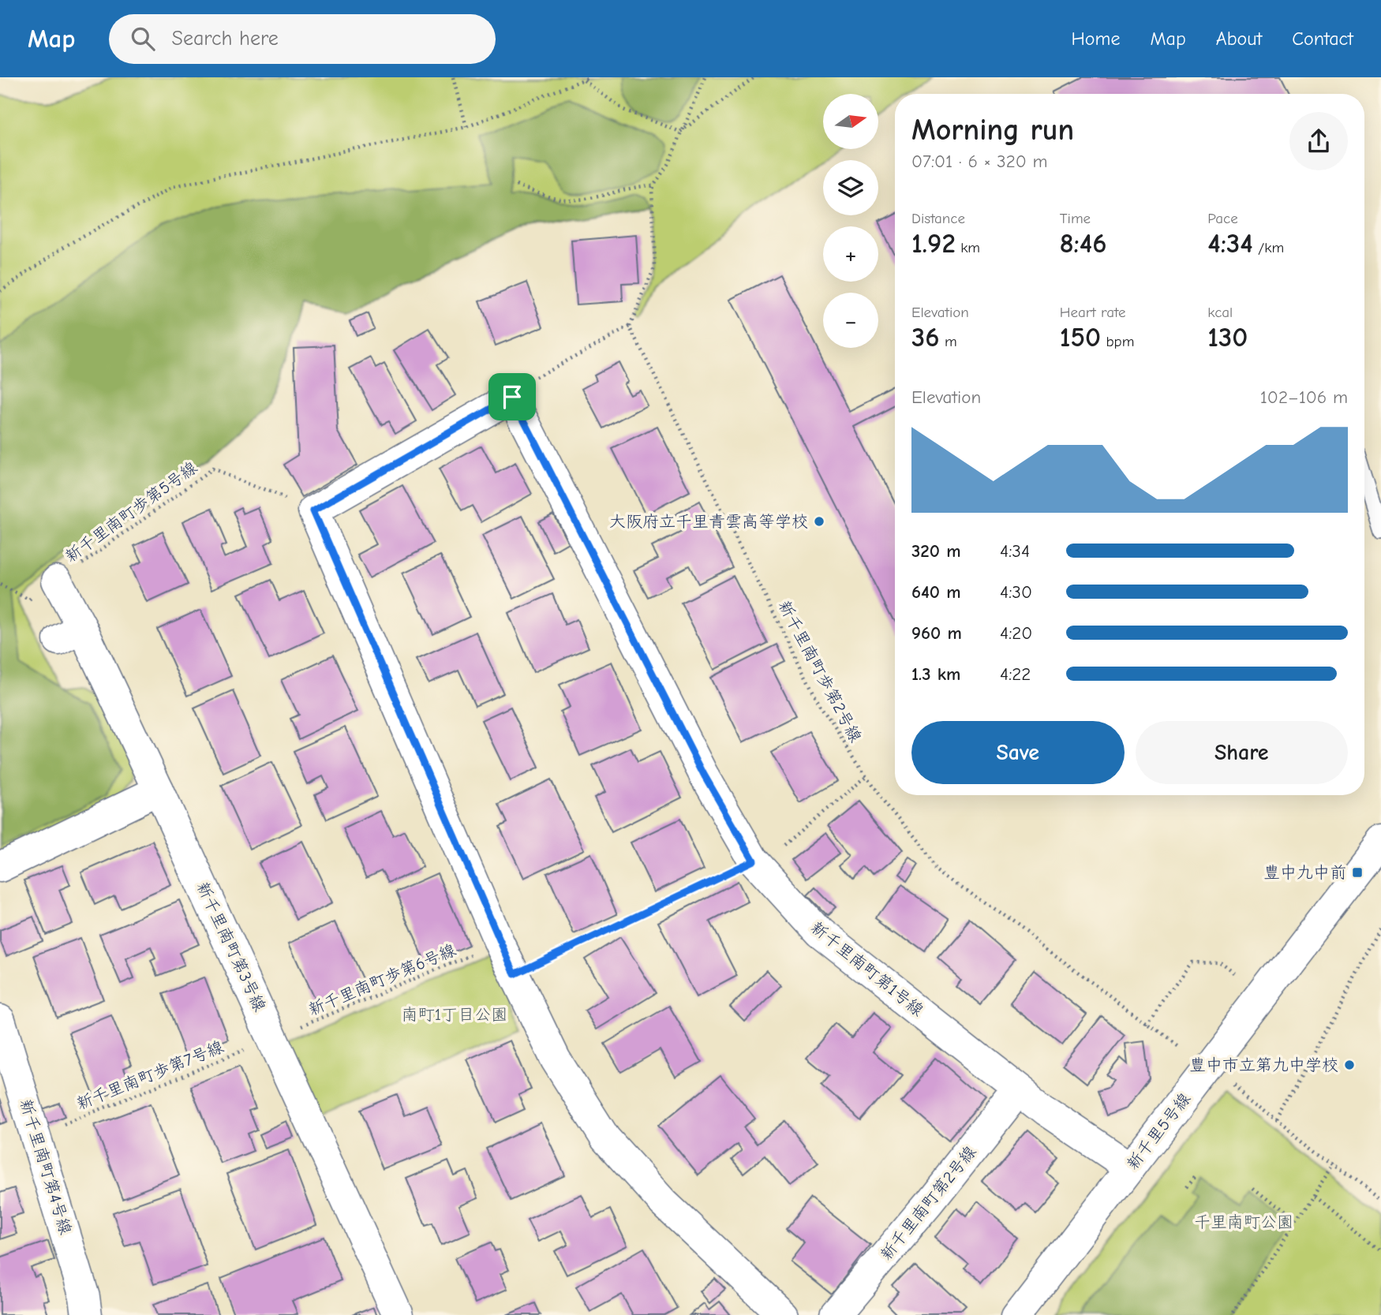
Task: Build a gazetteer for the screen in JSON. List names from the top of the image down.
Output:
{
  "streets": {
    "street": [
      "新千里南町第3号線",
      "新千里南町第1号線",
      "新千里5号線",
      "新千里南町第4号線",
      "新千里南町第2号線"
    ],
    "path": [
      "新千里南町歩第5号線",
      "新千里南町歩第2号線",
      "新千里南町歩第6号線",
      "新千里南町歩第7号線"
    ]
  },
  "crossings": [
    ["新千里南町歩第5号線", "新千里南町第3号線"],
    ["新千里南町第3号線", "新千里南町歩第6号線"],
    ["新千里南町第3号線", "新千里南町歩第7号線"],
    ["新千里南町第1号線", "新千里5号線"],
    ["新千里南町第1号線", "新千里南町第2号線"],
    ["新千里南町歩第6号線", "新千里南町歩第7号線"],
    ["新千里南町歩第7号線", "新千里南町第4号線"]
  ],
  "parks": ["南町1丁目公園", "千里南町公園"],
  "places": {
    "other": ["大阪府立千里青雲高等学校", "豊中市立第九中学校"],
    "transit": ["豊中九中前"]
  },
  "north": "right",
  "page": {
    "header": "Map",
    "search": "Search here",
    "nav": [
      "Home",
      "Map",
      "About",
      "Contact"
    ],
    "map_buttons": ["+", "−"],
    "heading": ["Morning run", "07:01 · 6 × 320 m"],
    "stats": [
      ["Distance", "1.92 km"],
      ["Time", "8:46"],
      ["Pace", "4:34 /km"],
      ["Elevation", "36 m"],
      ["Heart rate", "150 bpm"],
      ["kcal", "130"]
    ],
    "chart": ["Elevation", "102–106 m"],
    "list": [
      {
        "name": "320 m",
        "note": "4:34"
      },
      {
        "name": "640 m",
        "note": "4:30"
      },
      {
        "name": "960 m",
        "note": "4:20"
      },
      {
        "name": "1.3 km",
        "note": "4:22"
      }
    ],
    "buttons": ["Save", "Share"]
  }
}
